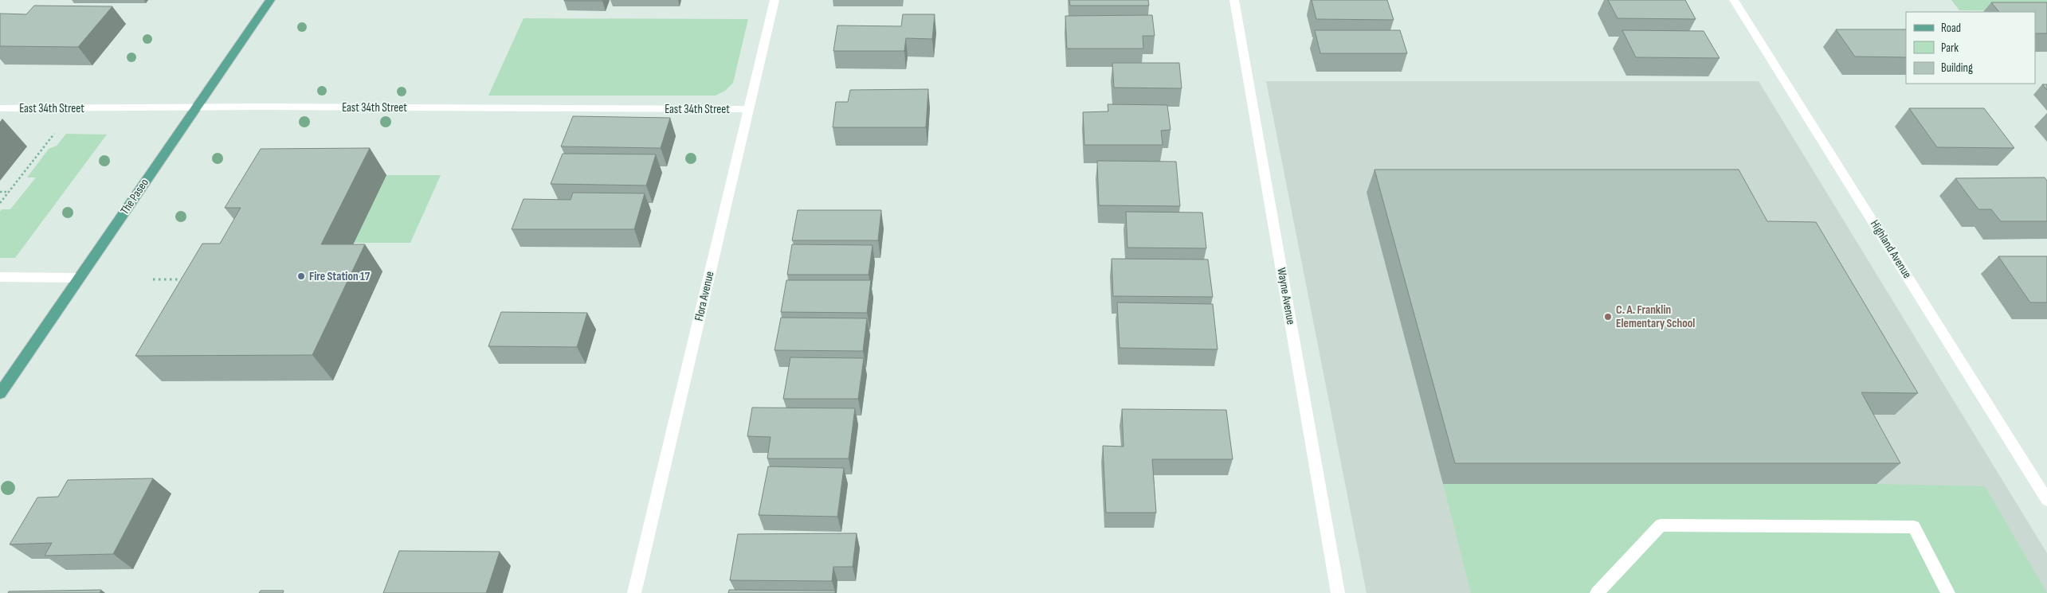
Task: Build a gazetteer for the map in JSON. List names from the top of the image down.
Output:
{
  "streets": {
    "main road": ["The Paseo"],
    "street": [
      "East 34th Street",
      "Highland Avenue",
      "Flora Avenue",
      "Wayne Avenue"
    ]
  },
  "crossings": [
    ["East 34th Street", "The Paseo"],
    ["East 34th Street", "Flora Avenue"]
  ],
  "places": ["Fire Station 17", "C. A. Franklin Elementary School"],
  "legend": ["Road", "Park", "Building"]
}
